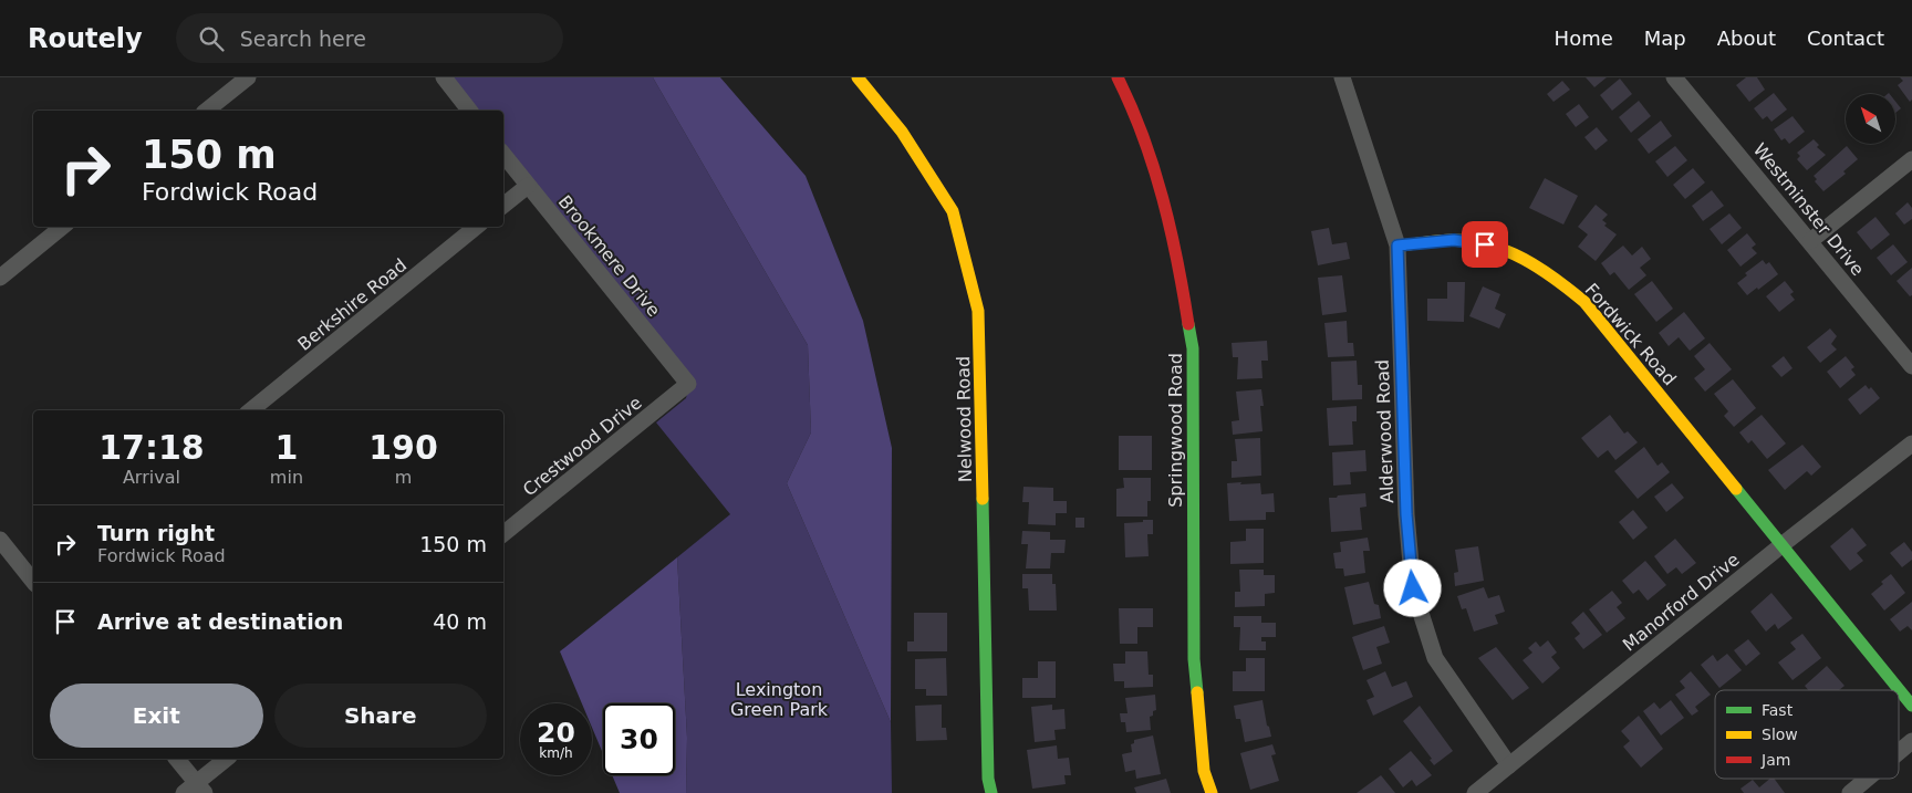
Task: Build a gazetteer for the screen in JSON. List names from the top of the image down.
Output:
{
  "streets": {
    "street": [
      "Westminster Drive",
      "Brookmere Drive",
      "Berkshire Road",
      "Fordwick Road",
      "Nelwood Road",
      "Springwood Road",
      "Alderwood Road",
      "Crestwood Drive",
      "Manorford Drive"
    ]
  },
  "crossings": [
    ["Brookmere Drive", "Crestwood Drive"],
    ["Fordwick Road", "Alderwood Road"],
    ["Fordwick Road", "Manorford Drive"],
    ["Alderwood Road", "Manorford Drive"]
  ],
  "parks": ["Lexington Green Park"],
  "legend": ["Fast", "Slow", "Jam"],
  "north": "top left",
  "page": {
    "header": "Routely",
    "search": "Search here",
    "nav": [
      "Home",
      "Map",
      "About",
      "Contact"
    ],
    "turn": ["150 m", "Fordwick Road"],
    "eta": [
      "17:18",
      "Arrival",
      "1",
      "min",
      "190",
      "m"
    ],
    "list": [
      {
        "name": "Turn right",
        "note": "Fordwick Road",
        "value": "150 m"
      },
      {
        "name": "Arrive at destination",
        "value": "40 m"
      }
    ],
    "buttons": ["Exit", "Share"],
    "speed": "20 km/h",
    "limit": "30"
  }
}
